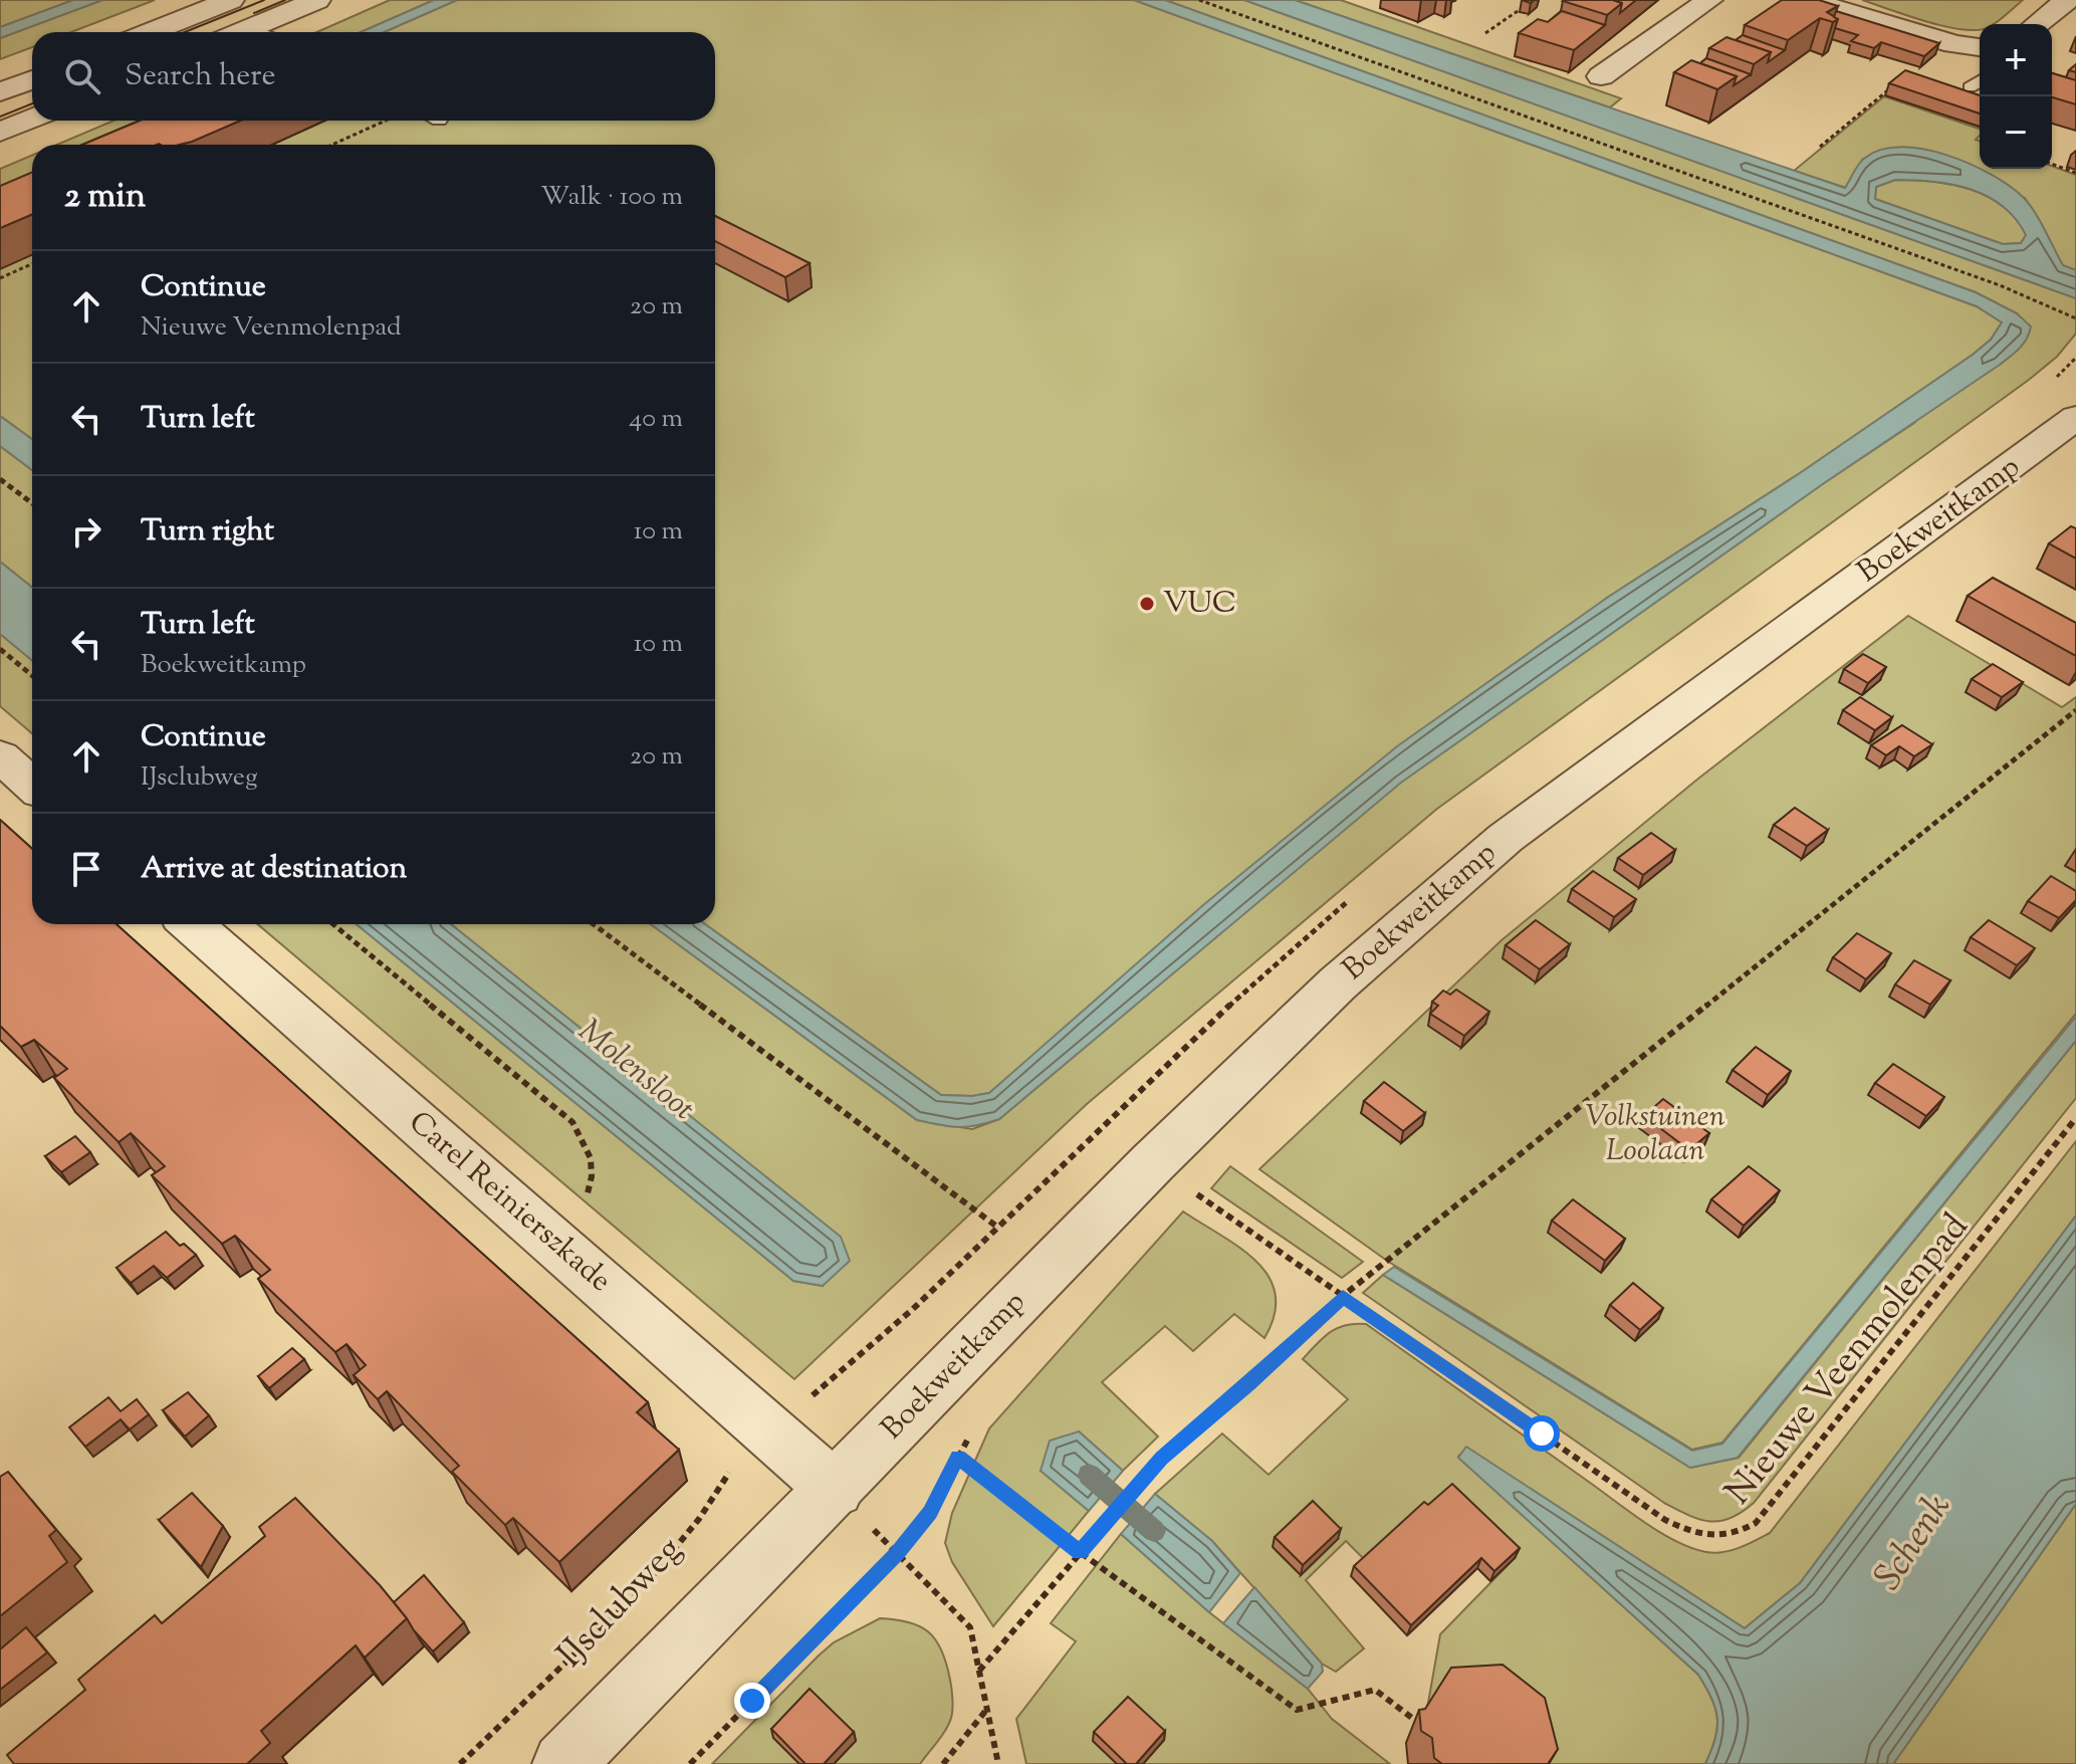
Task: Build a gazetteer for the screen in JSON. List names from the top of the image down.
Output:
{
  "streets": {
    "street": ["Boekweitkamp", "Carel Reinierszkade"],
    "path": ["Nieuwe Veenmolenpad", "IJsclubweg"]
  },
  "crossings": [
    ["Boekweitkamp", "Carel Reinierszkade"],
    ["Carel Reinierszkade", "IJsclubweg"]
  ],
  "water": ["Molensloot", "Schenk"],
  "parks": ["Volkstuinen Loolaan"],
  "places": ["VUC"],
  "page": {
    "map_buttons": ["+", "−"],
    "search": "Search here",
    "heading": ["2 min", "Walk · 100 m"],
    "list": [
      ["Continue", "Nieuwe Veenmolenpad", "20 m"],
      ["Turn left", "40 m"],
      ["Turn right", "10 m"],
      ["Turn left", "Boekweitkamp", "10 m"],
      ["Continue", "IJsclubweg", "20 m"],
      "Arrive at destination"
    ]
  }
}
